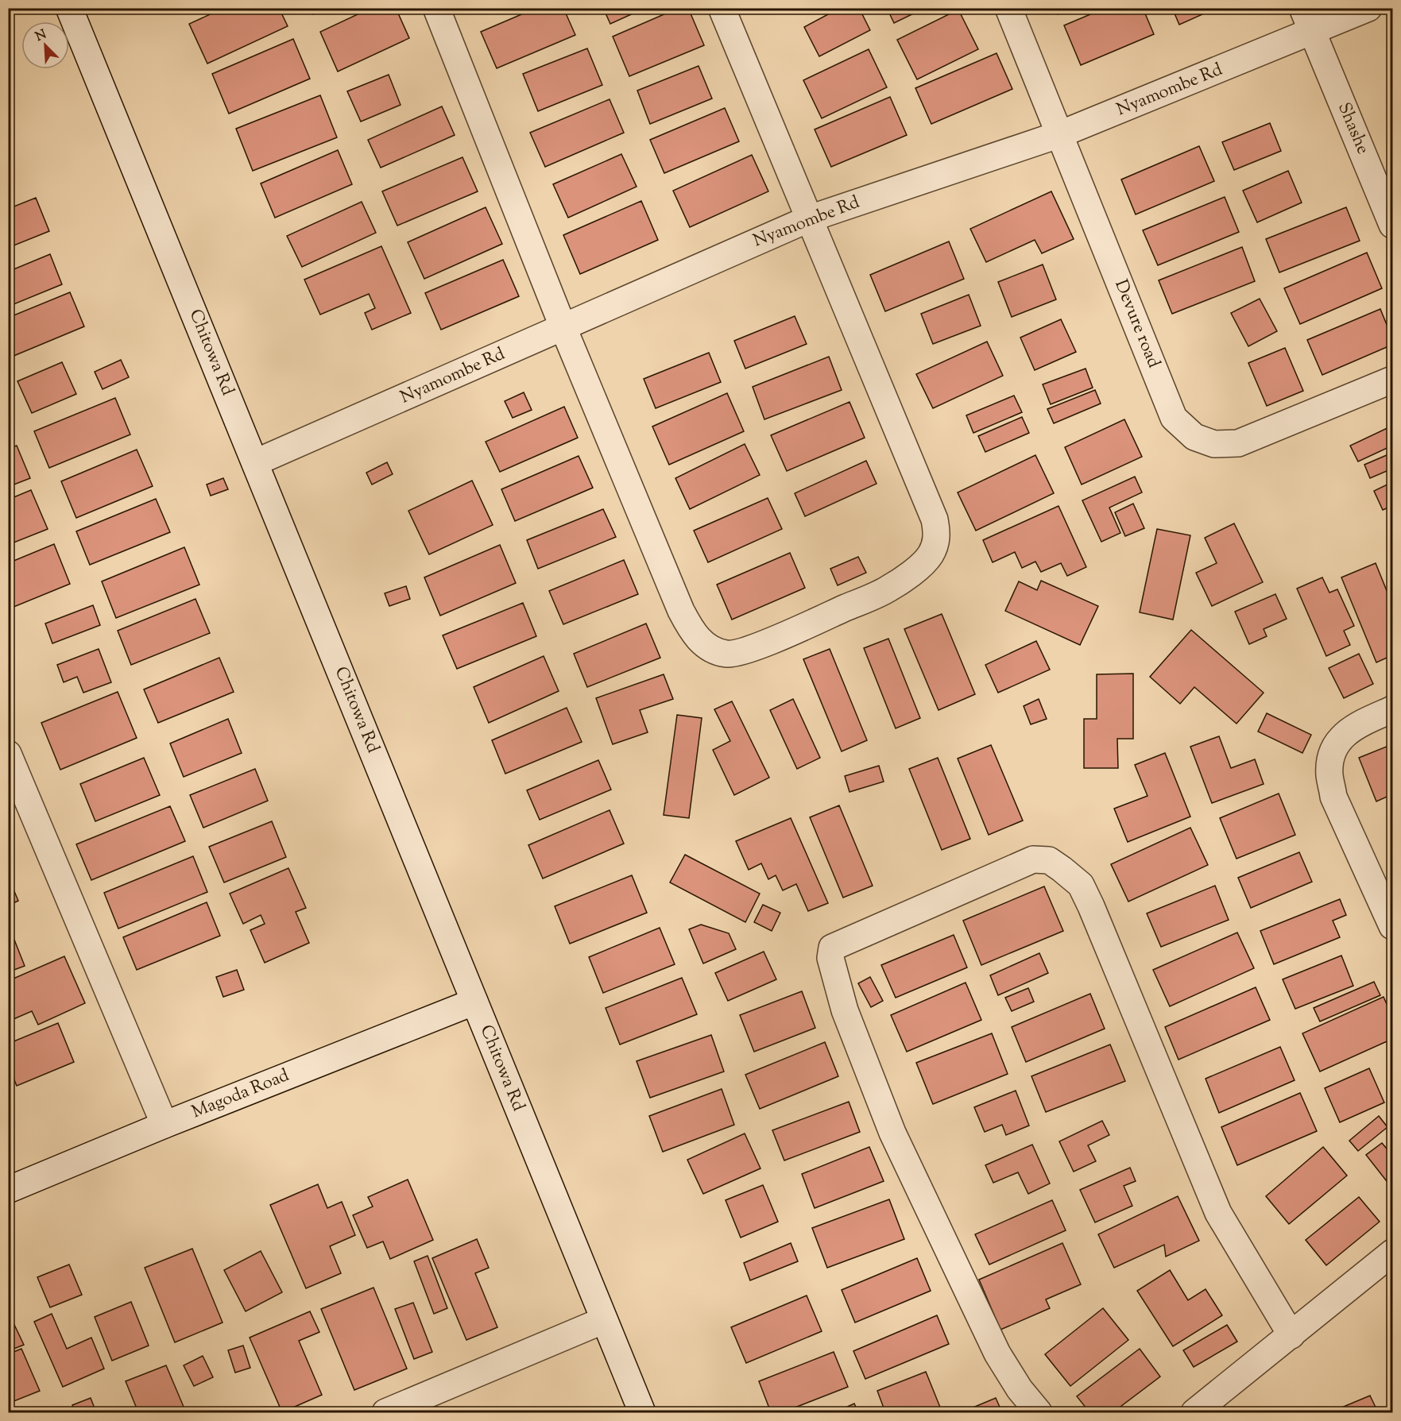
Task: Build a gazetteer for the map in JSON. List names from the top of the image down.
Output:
{
  "streets": {
    "street": [
      "Nyamombe Rd",
      "Shashe",
      "Devure road",
      "Chitowa Rd",
      "Magoda Road"
    ]
  },
  "crossings": [
    ["Nyamombe Rd", "Shashe"],
    ["Nyamombe Rd", "Devure road"],
    ["Nyamombe Rd", "Chitowa Rd"],
    ["Chitowa Rd", "Magoda Road"]
  ],
  "north": "top left"
}
